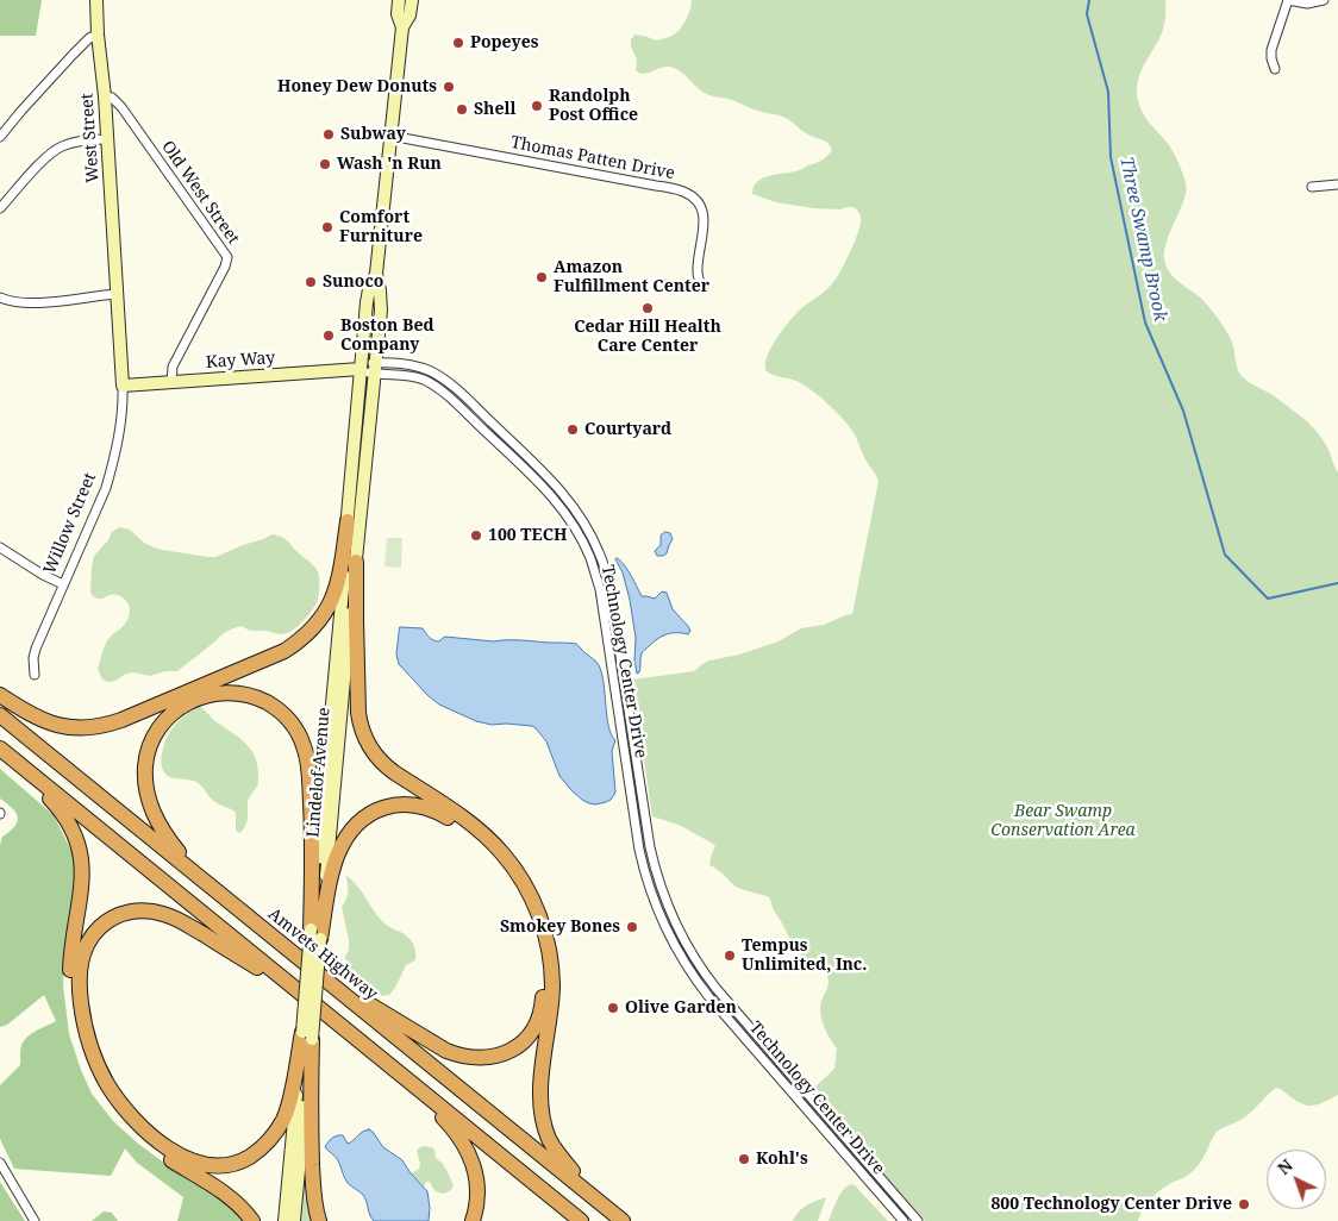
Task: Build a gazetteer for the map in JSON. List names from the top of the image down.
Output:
{
  "streets": {
    "highway": ["Amvets Highway"],
    "main road": [
      "West Street",
      "Kay Way",
      "Willow Street",
      "Lindelof Avenue"
    ],
    "street": ["Thomas Patten Drive", "Old West Street", "Technology Center Drive"]
  },
  "crossings": [
    ["West Street", "Old West Street"],
    ["West Street", "Willow Street"],
    ["Old West Street", "Kay Way"],
    ["Kay Way", "Willow Street"],
    ["Kay Way", "Technology Center Drive"],
    ["Kay Way", "Lindelof Avenue"],
    ["Technology Center Drive", "Lindelof Avenue"]
  ],
  "water": ["Three Swamp Brook"],
  "parks": ["Bear Swamp Conservation Area"],
  "places": [
    "Popeyes",
    "Honey Dew Donuts",
    "Randolph Post Office",
    "Shell",
    "Subway",
    "Wash 'n Run",
    "Comfort Furniture",
    "Amazon Fulfillment Center",
    "Sunoco",
    "Cedar Hill Health Care Center",
    "Boston Bed Company",
    "Courtyard",
    "100 TECH",
    "Smokey Bones",
    "Tempus Unlimited, Inc.",
    "Olive Garden",
    "Kohl's",
    "800 Technology Center Drive"
  ],
  "north": "top left"
}
